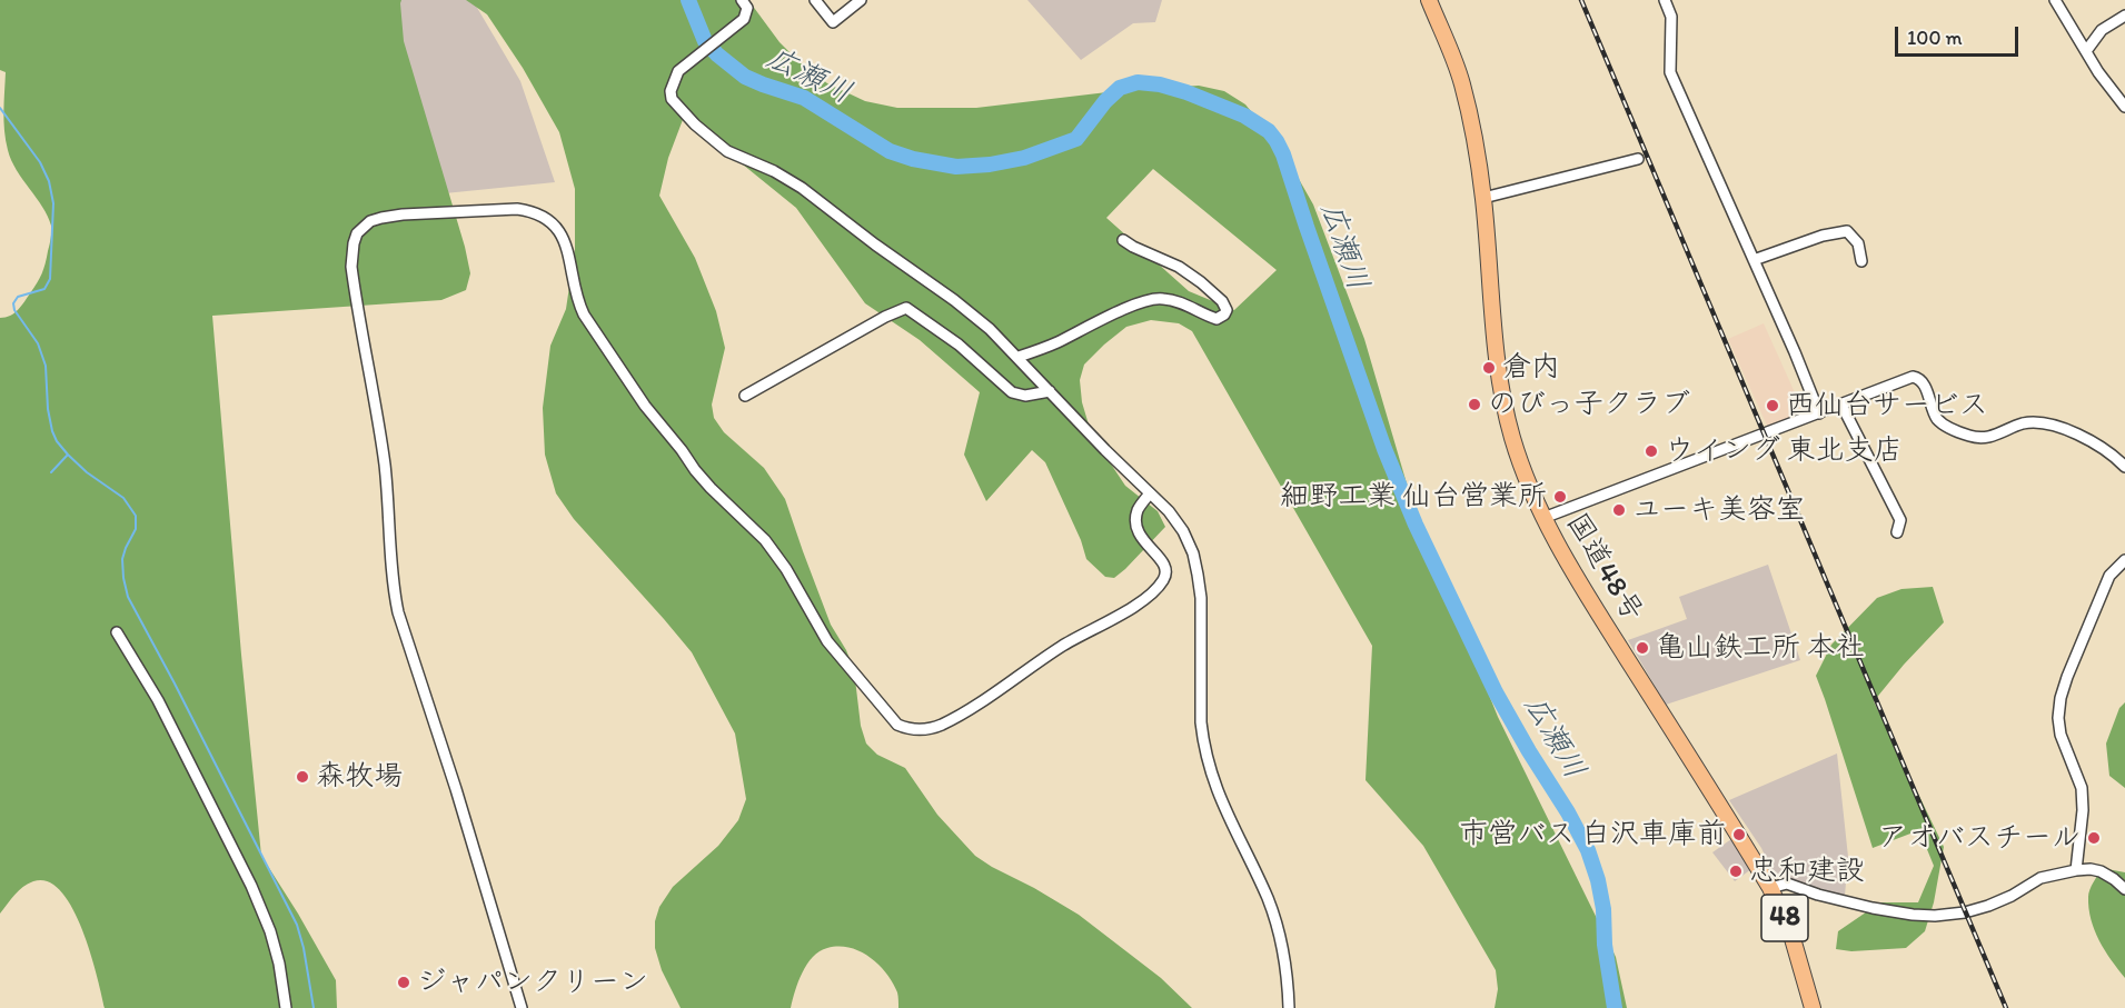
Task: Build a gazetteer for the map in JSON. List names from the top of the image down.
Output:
{
  "streets": {
    "highway": ["国道48号", "48"]
  },
  "water": ["広瀬川"],
  "places": [
    "倉内",
    "のびっ子クラブ",
    "西仙台サービス",
    "ウイング 東北支店",
    "細野工業 仙台営業所",
    "ユーキ美容室",
    "亀山鉄工所 本社",
    "森牧場",
    "市営バス 白沢車庫前",
    "アオバスチール",
    "忠和建設",
    "ジャパンクリーン"
  ],
  "scale_bar": "100 m"
}
